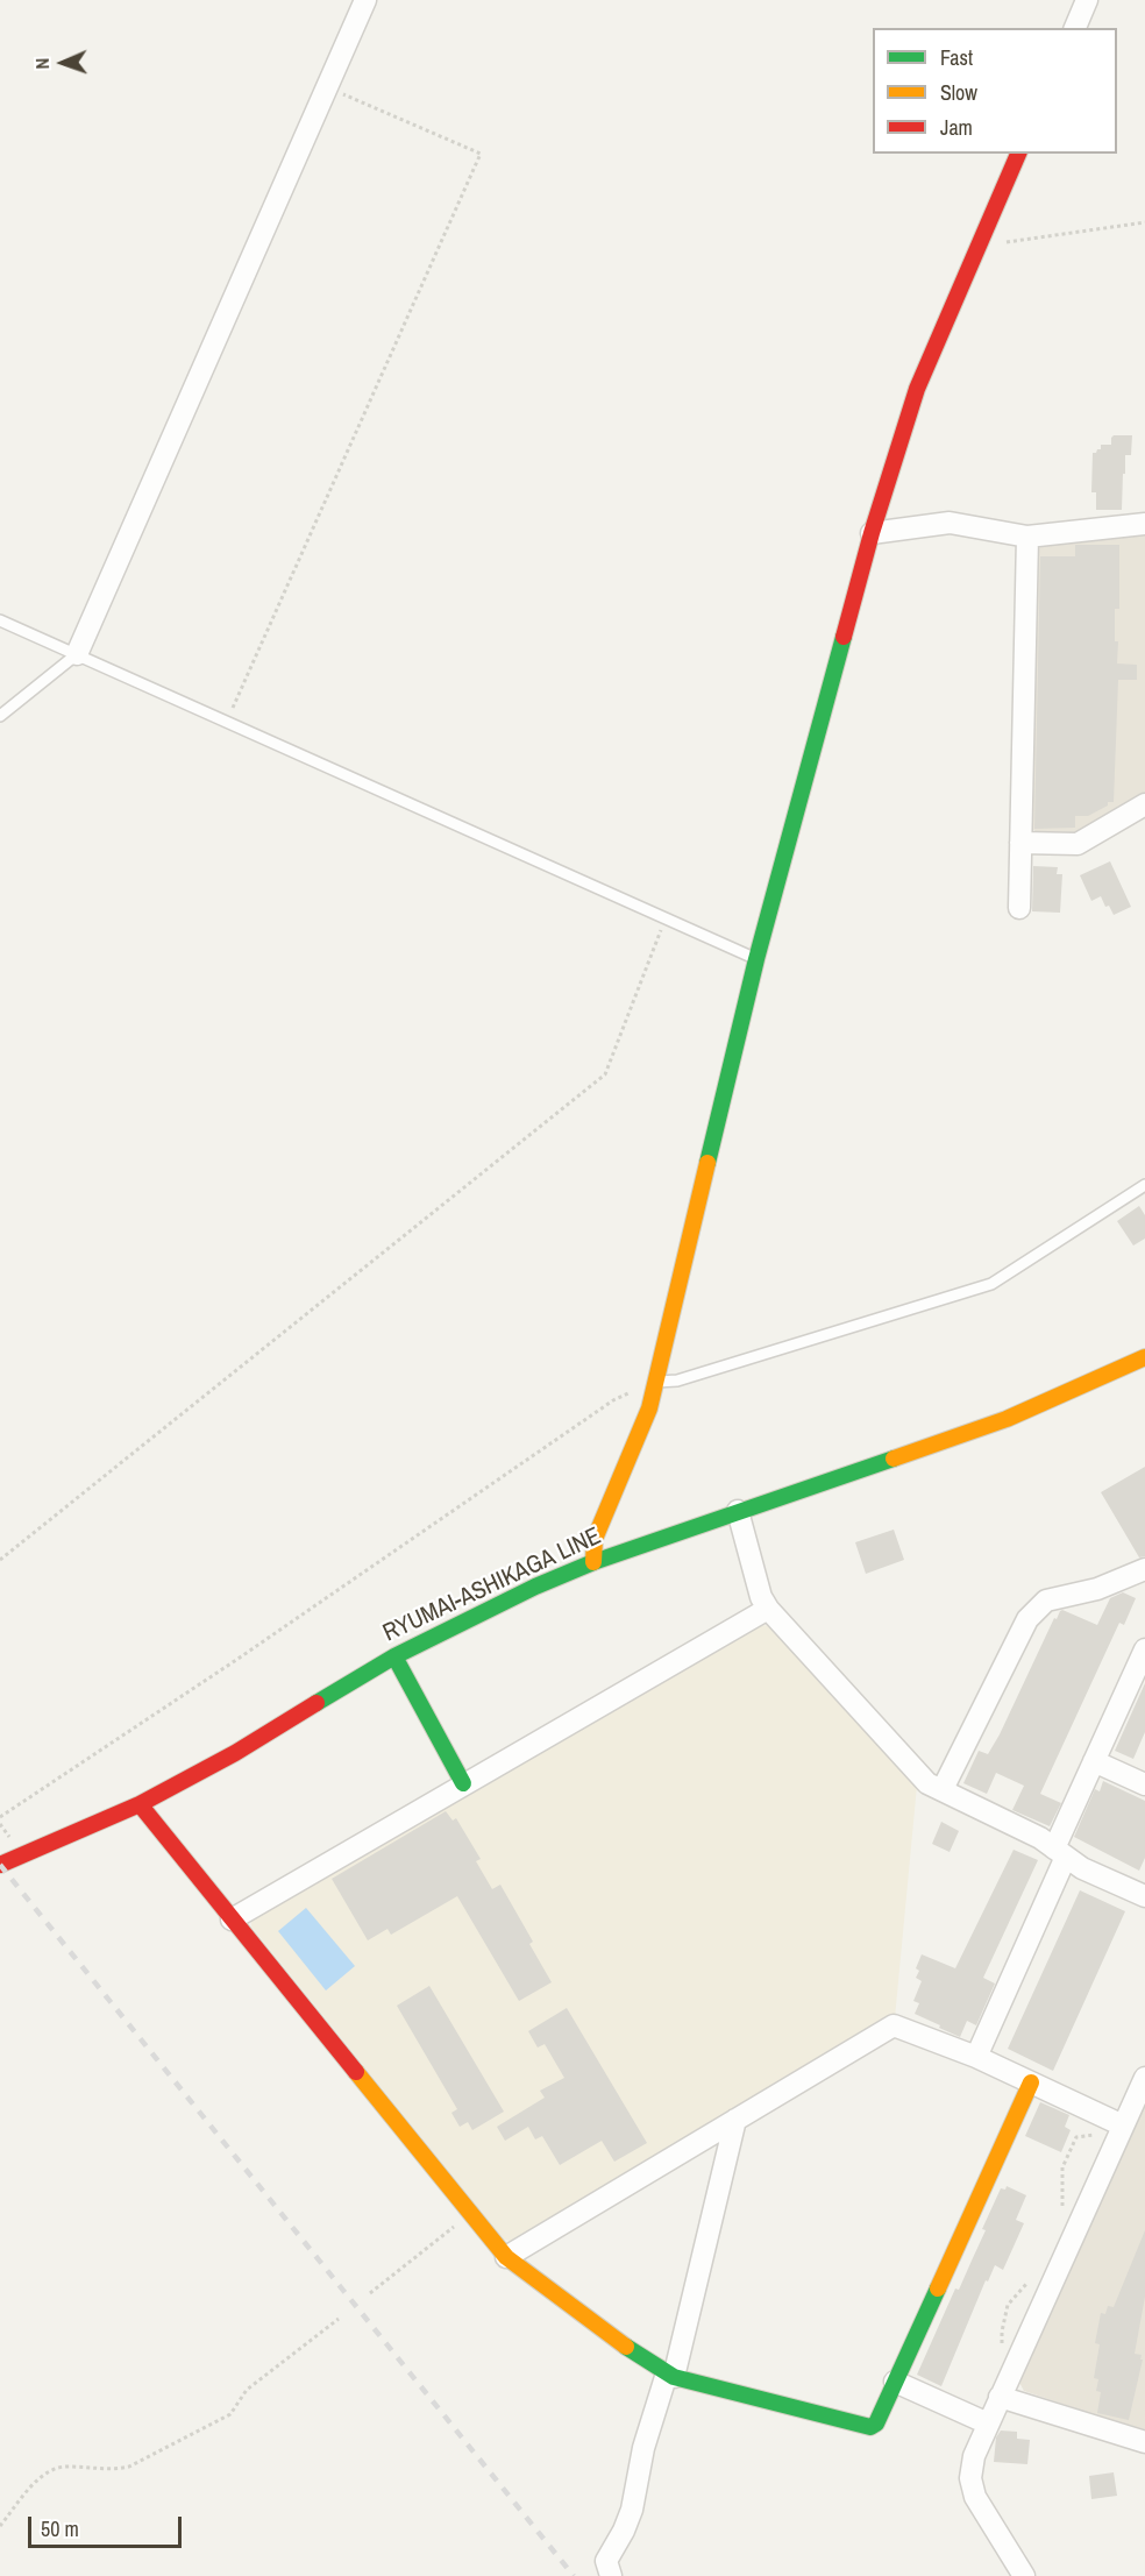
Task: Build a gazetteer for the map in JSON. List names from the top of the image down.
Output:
{
  "streets": {
    "street": ["RYUMAI-ASHIKAGA LINE"]
  },
  "legend": ["Fast", "Slow", "Jam"],
  "scale_bar": "50 m",
  "north": "left"
}
